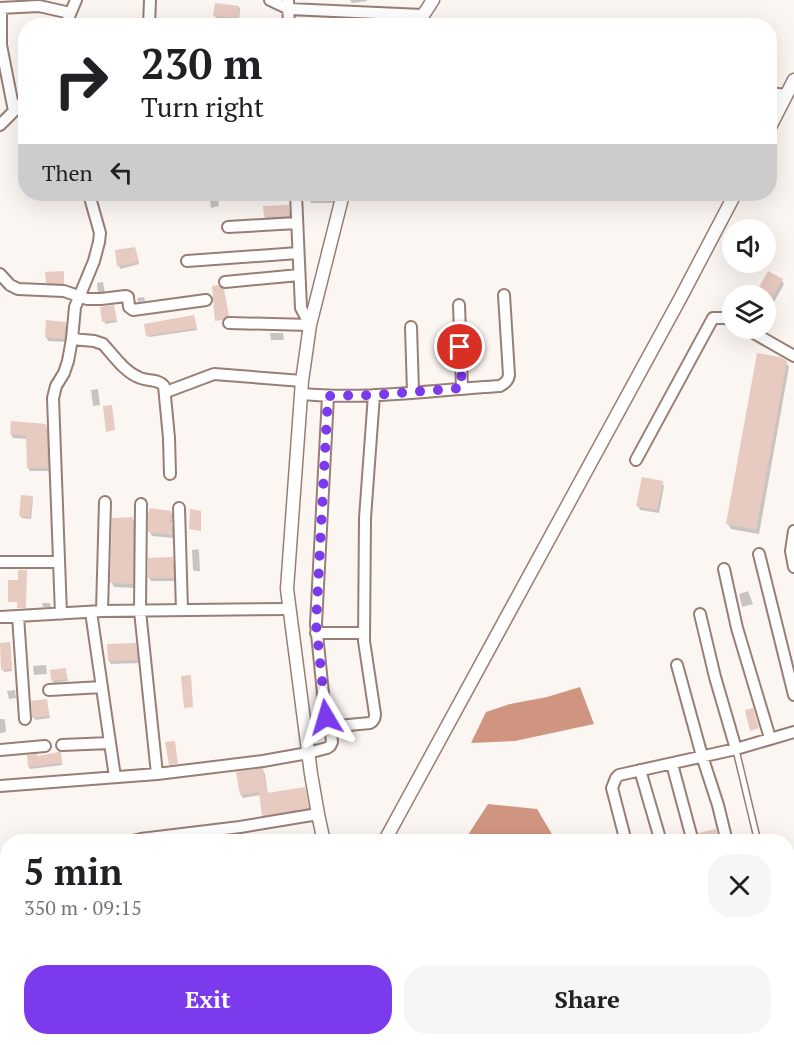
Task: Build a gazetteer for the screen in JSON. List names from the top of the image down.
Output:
{
  "page": {
    "turn": ["230 m", "Turn right"],
    "then": "Then",
    "heading": ["5 min", "350 m · 09:15"],
    "buttons": ["Exit", "Share"]
  }
}
